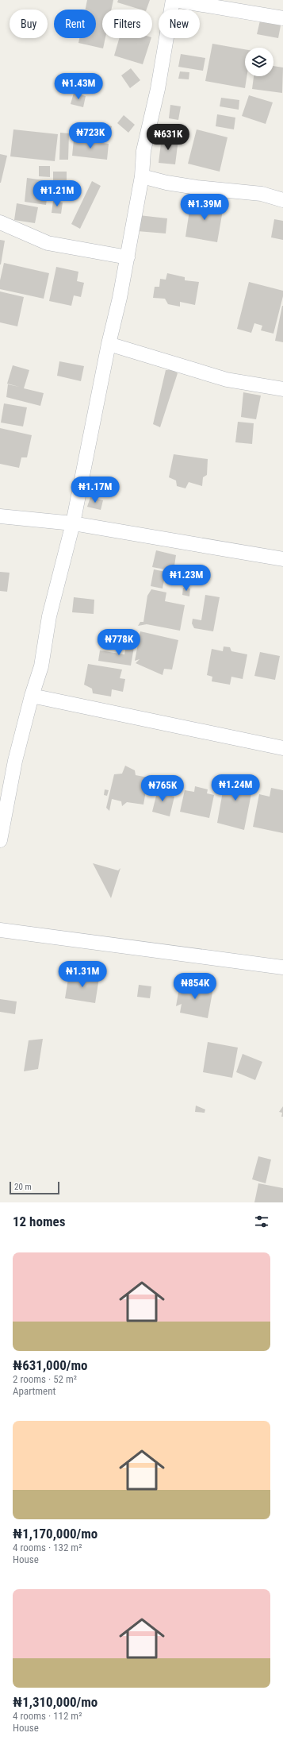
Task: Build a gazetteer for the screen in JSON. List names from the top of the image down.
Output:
{
  "scale_bar": "20 m",
  "page": {
    "chip": [
      "Buy",
      "Rent",
      "Filters",
      "New"
    ],
    "price": [
      "₦1.43M",
      "₦723K",
      "₦631K",
      "₦1.21M",
      "₦1.39M",
      "₦1.17M",
      "₦1.23M",
      "₦778K",
      "₦1.24M",
      "₦765K",
      "₦1.31M",
      "₦854K"
    ],
    "scale": "20 m",
    "heading": "12 homes",
    "list": [
      {
        "name": "₦631,000/mo",
        "note": "2 rooms · 52 m² · Apartment"
      },
      {
        "name": "₦1,170,000/mo",
        "note": "4 rooms · 132 m² · House"
      },
      {
        "name": "₦1,310,000/mo",
        "note": "4 rooms · 112 m² · House"
      }
    ]
  }
}
